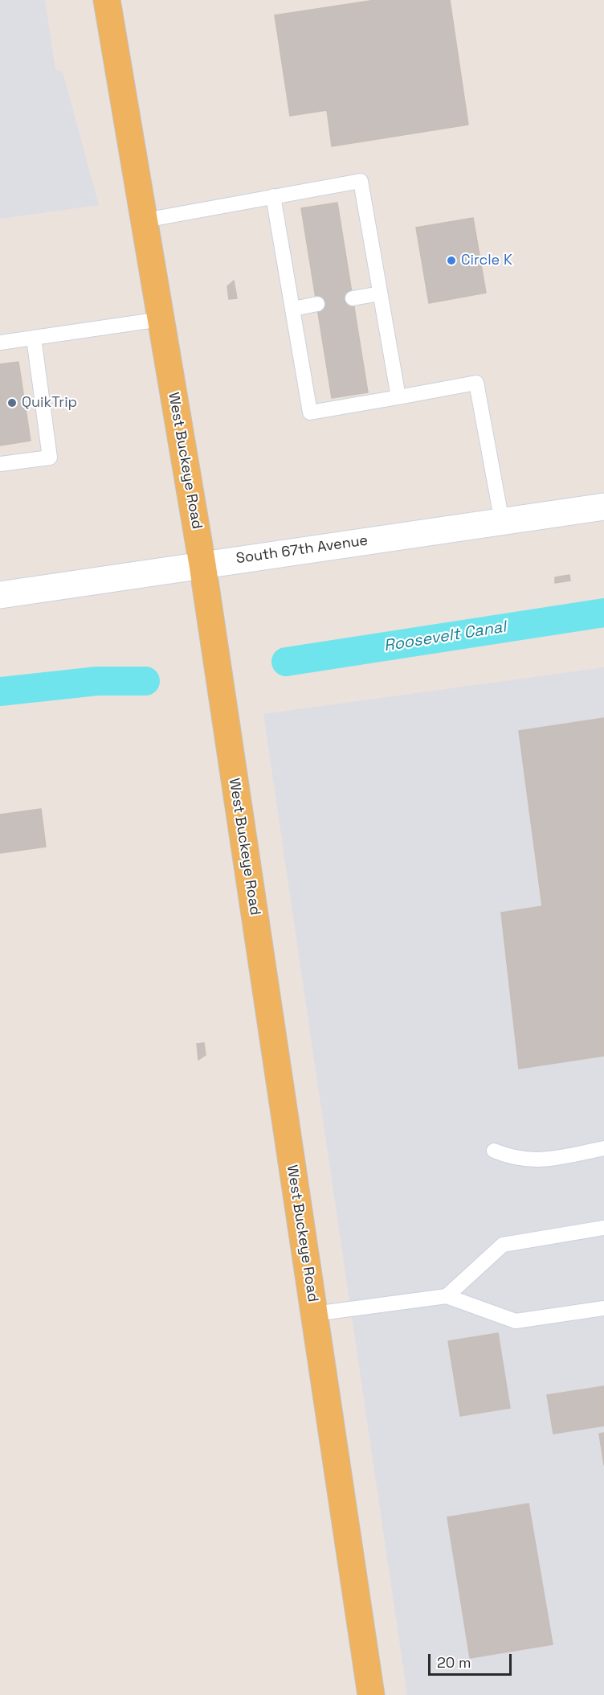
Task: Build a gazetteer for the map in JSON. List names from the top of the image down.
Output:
{
  "streets": {
    "main road": ["West Buckeye Road", "South 67th Avenue"]
  },
  "crossings": [
    ["West Buckeye Road", "South 67th Avenue"]
  ],
  "water": ["Roosevelt Canal"],
  "places": ["Circle K", "QuikTrip"],
  "scale_bar": "20 m"
}
